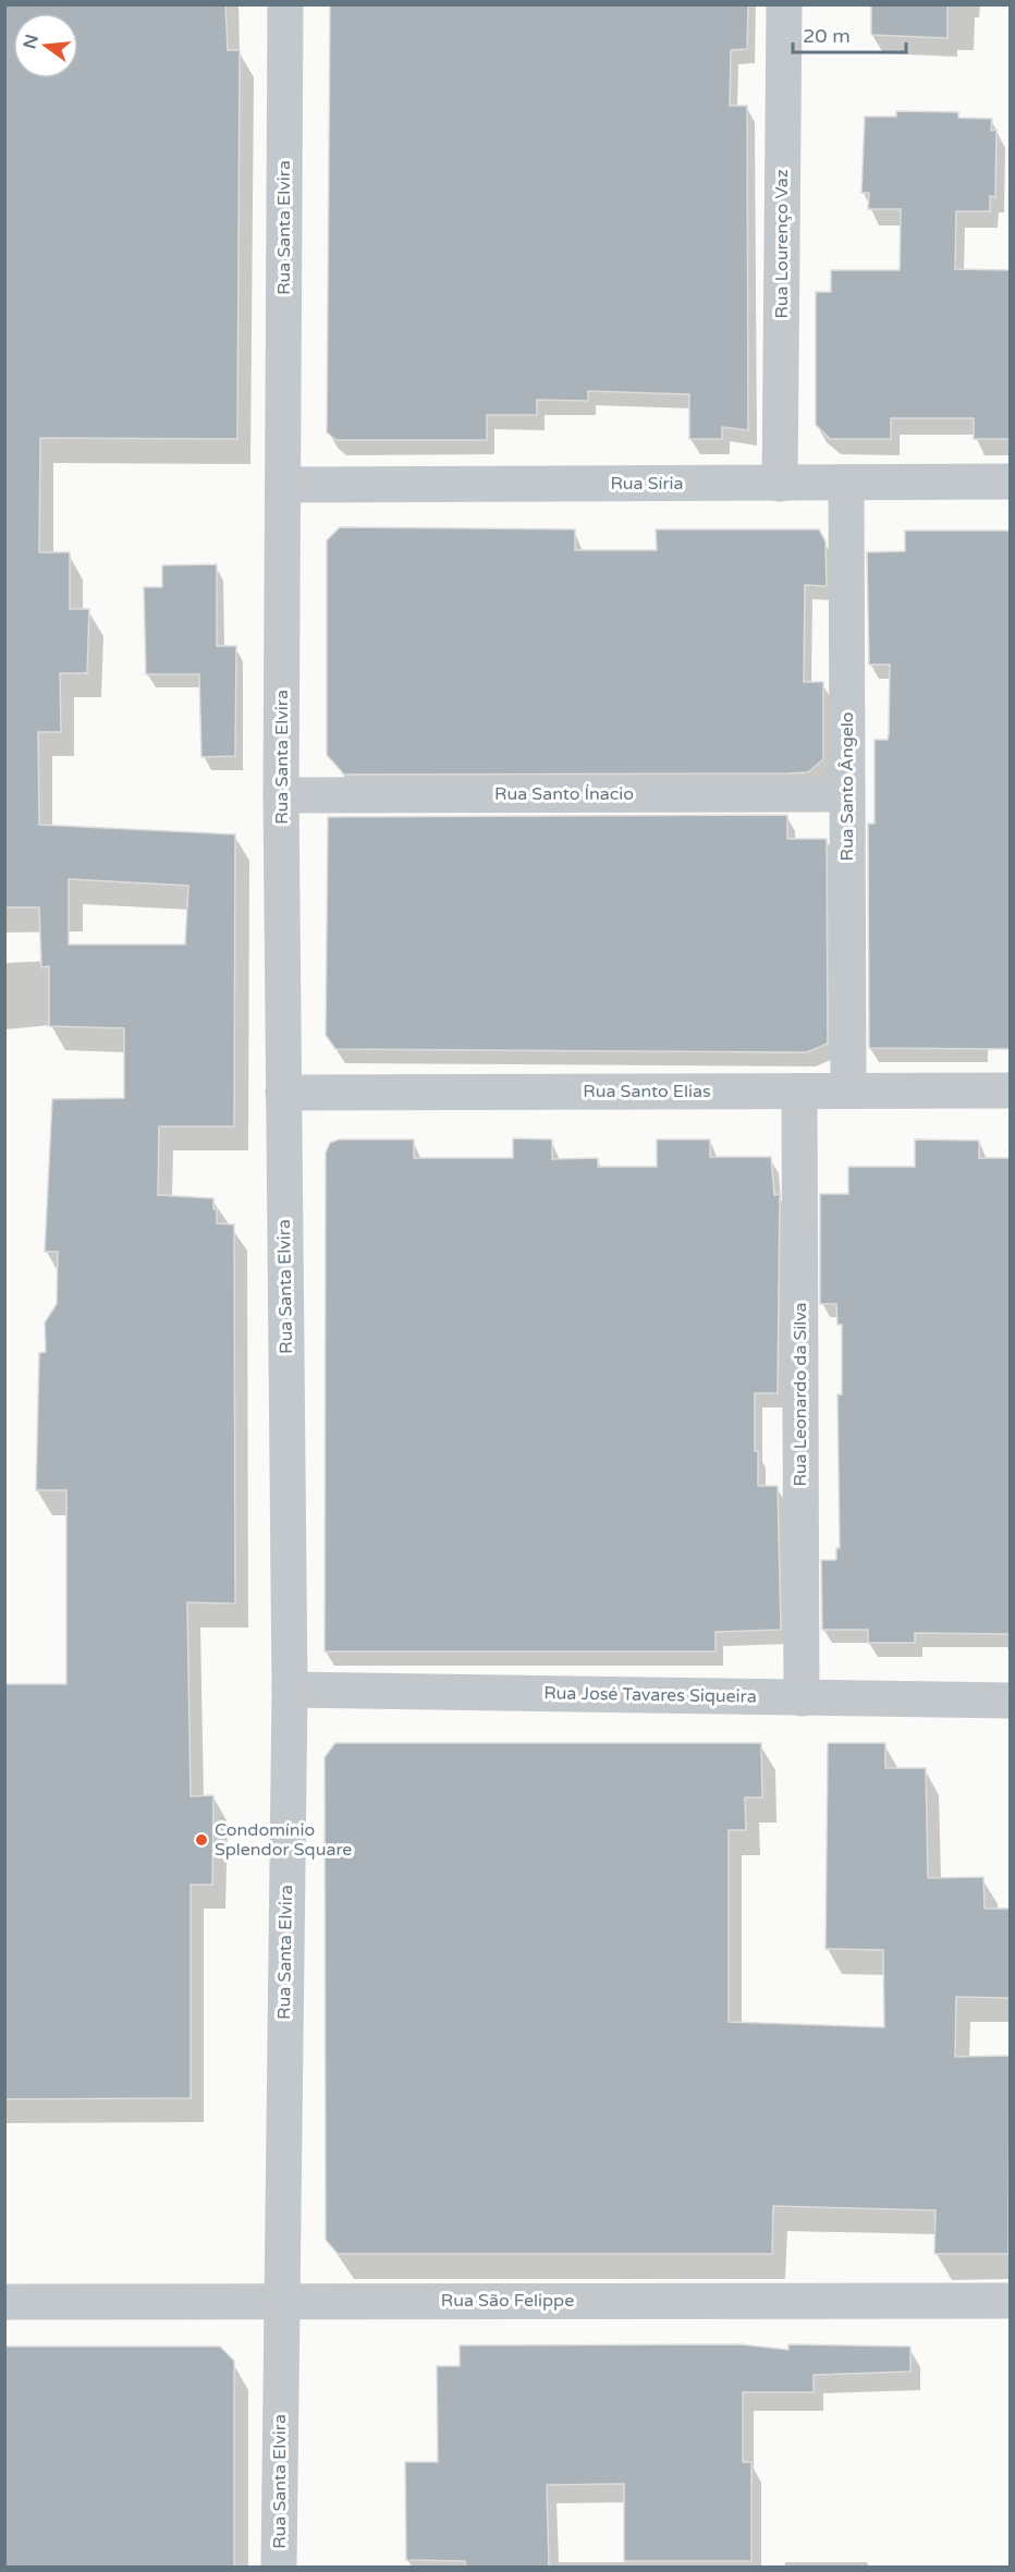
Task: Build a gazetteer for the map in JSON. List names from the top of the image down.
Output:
{
  "streets": {
    "street": [
      "Rua Santa Elvira",
      "Rua Lourenço Vaz",
      "Rua Síria",
      "Rua Santo Ângelo",
      "Rua Santo Ínacio",
      "Rua Santo Elias",
      "Rua Leonardo da Silva",
      "Rua José Tavares Siqueira",
      "Rua São Felippe"
    ]
  },
  "crossings": [
    ["Rua Santa Elvira", "Rua Síria"],
    ["Rua Santa Elvira", "Rua Santo Ínacio"],
    ["Rua Santa Elvira", "Rua Santo Elias"],
    ["Rua Santa Elvira", "Rua José Tavares Siqueira"],
    ["Rua Santa Elvira", "Rua São Felippe"],
    ["Rua Lourenço Vaz", "Rua Síria"],
    ["Rua Síria", "Rua Santo Ângelo"],
    ["Rua Santo Ângelo", "Rua Santo Ínacio"],
    ["Rua Santo Ângelo", "Rua Santo Elias"],
    ["Rua Santo Elias", "Rua Leonardo da Silva"],
    ["Rua Leonardo da Silva", "Rua José Tavares Siqueira"]
  ],
  "places": ["Condomínio Splendor Square"],
  "scale_bar": "20 m",
  "north": "left"
}
